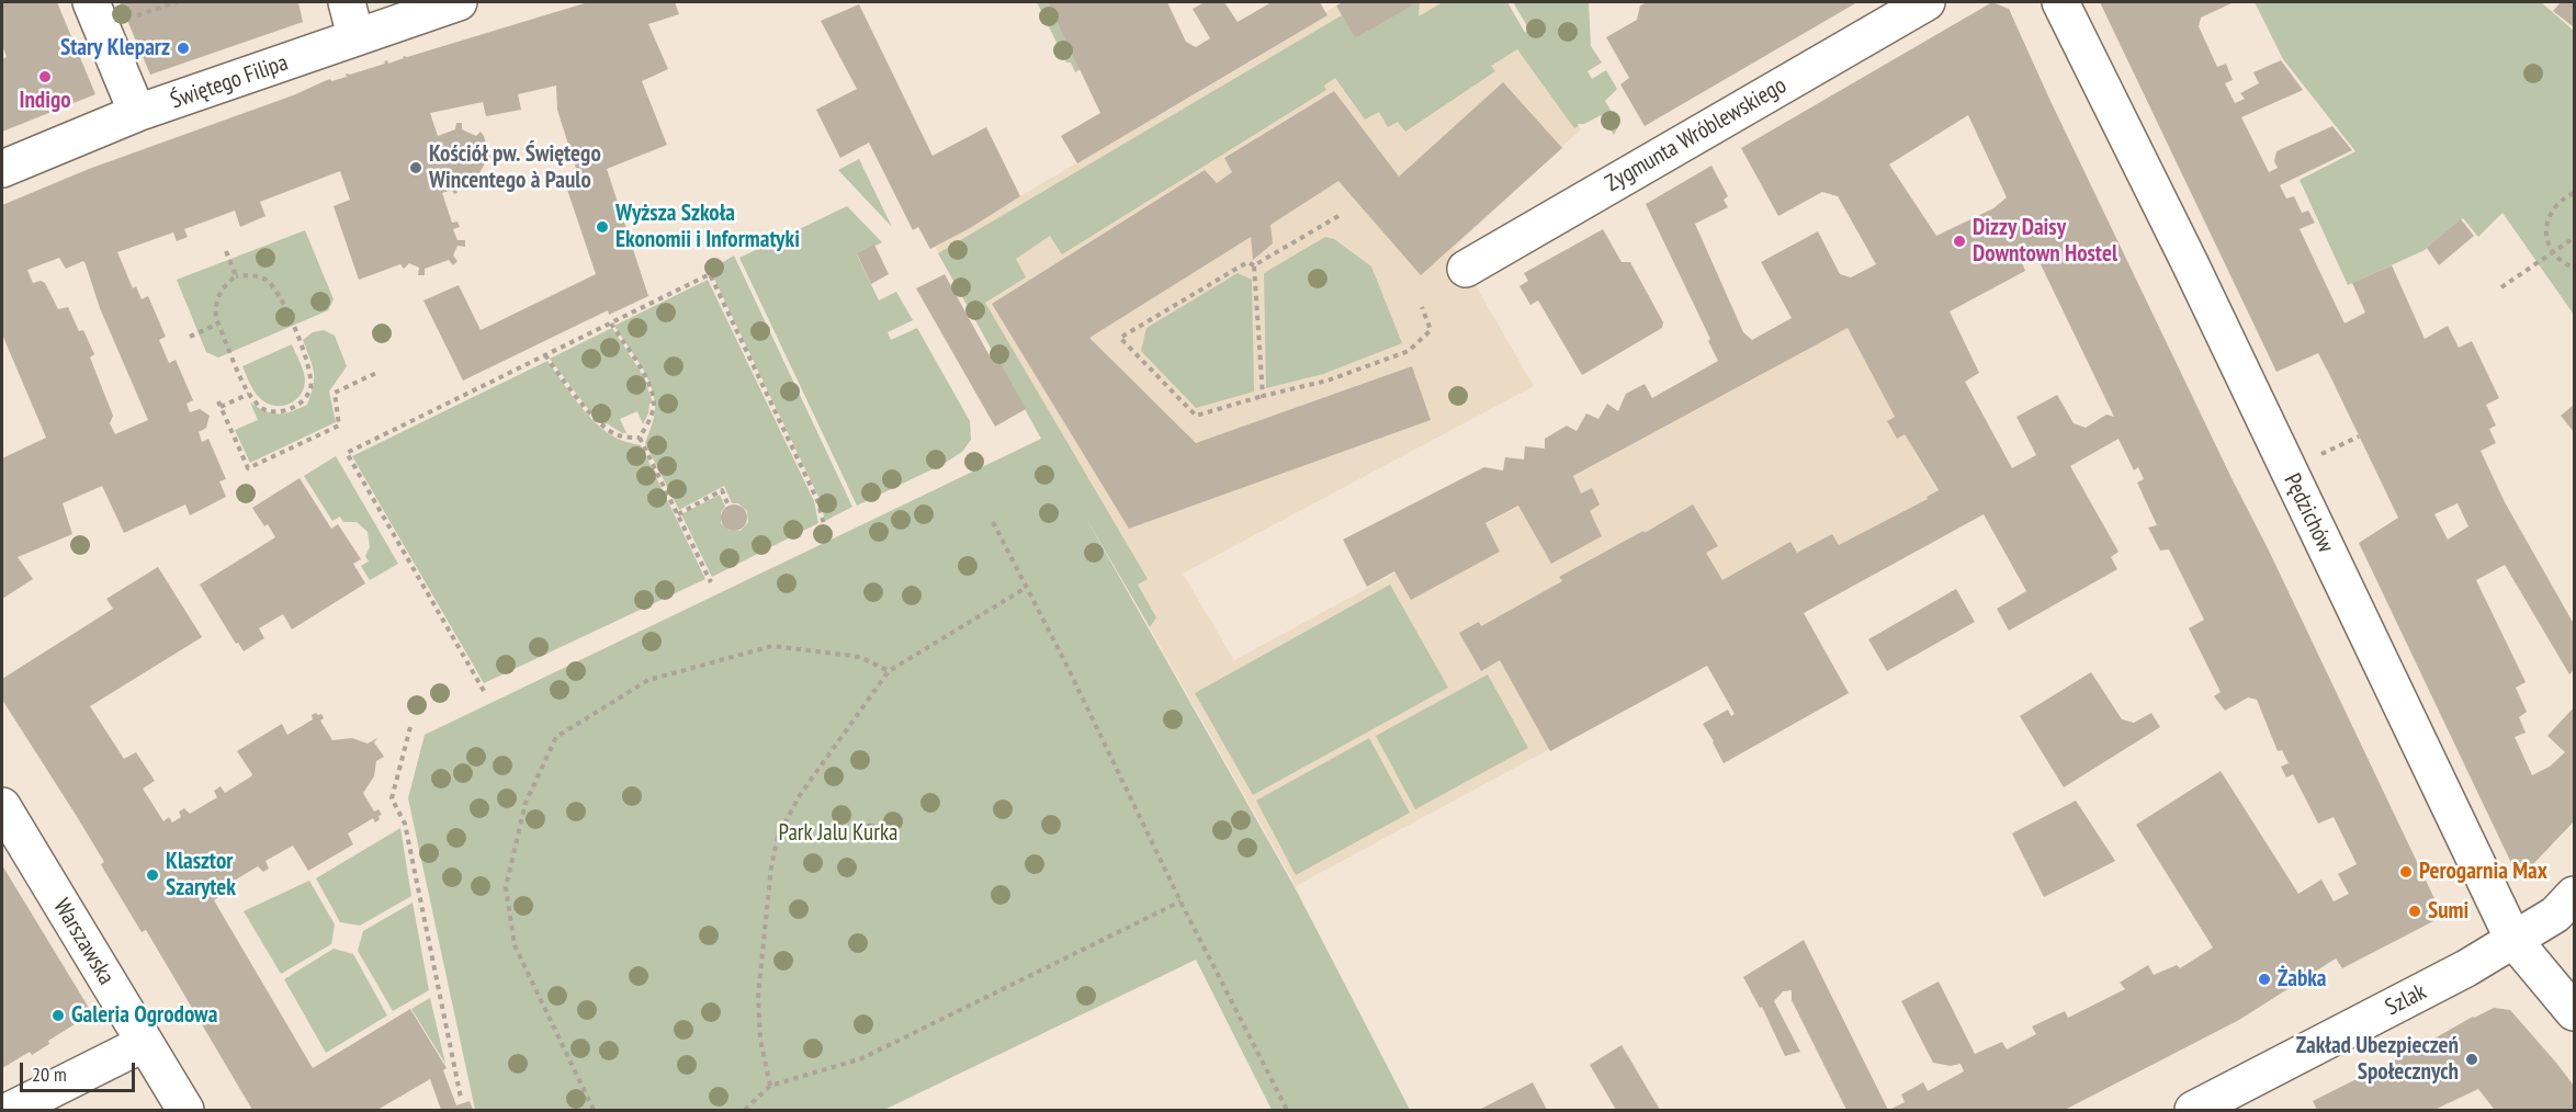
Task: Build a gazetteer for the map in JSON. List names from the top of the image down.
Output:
{
  "streets": {
    "street": [
      "Świętego Filipa",
      "Zygmunta Wróblewskiego",
      "Pędzichów",
      "Warszawska",
      "Szlak"
    ]
  },
  "crossings": [
    ["Pędzichów", "Szlak"]
  ],
  "parks": ["Park Jalu Kurka"],
  "places": [
    "Stary Kleparz",
    "Indigo",
    "Kościół pw. Świętego Wincentego à Paulo",
    "Wyższa Szkoła Ekonomii i Informatyki",
    "Dizzy Daisy Downtown Hostel",
    "Perogarnia Max",
    "Klasztor Szarytek",
    "Sumi",
    "Żabka",
    "Galeria Ogrodowa",
    "Zakład Ubezpieczeń Społecznych"
  ],
  "scale_bar": "20 m"
}
